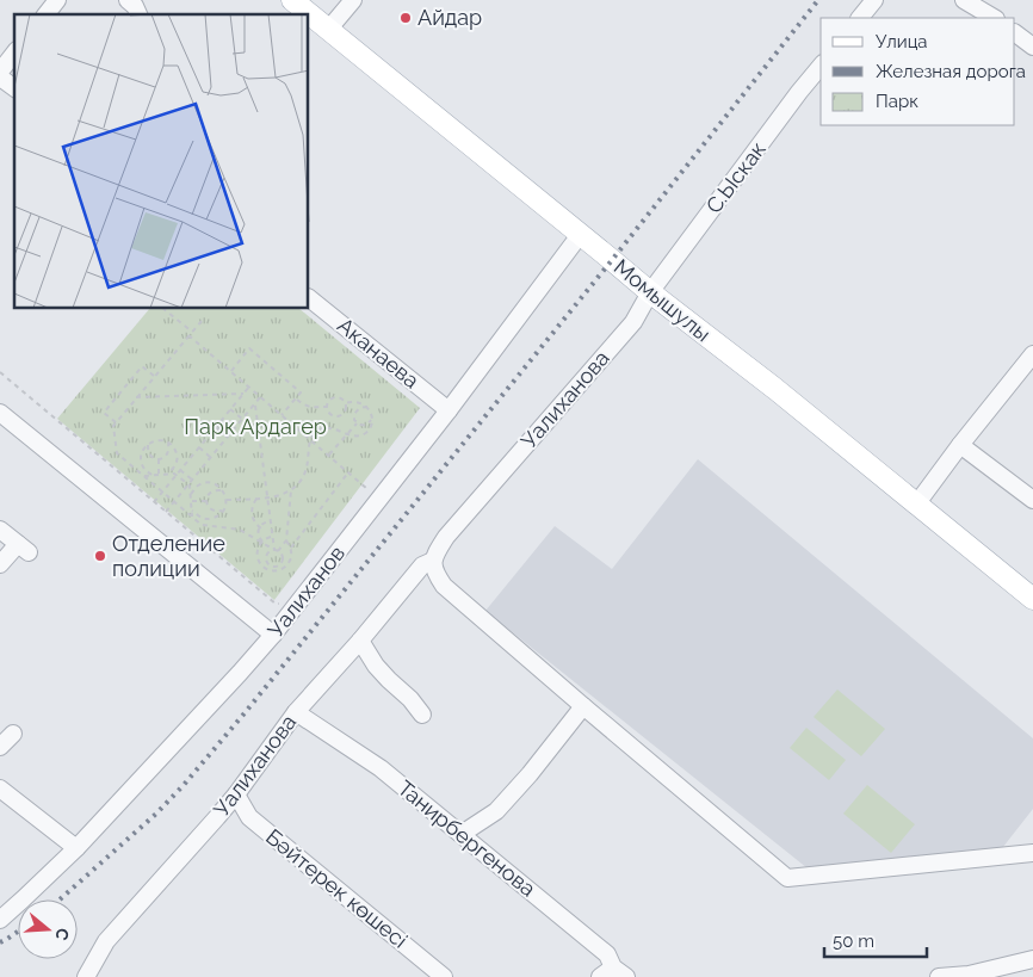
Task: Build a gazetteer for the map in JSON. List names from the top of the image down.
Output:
{
  "streets": {
    "main road": ["Момышулы"],
    "street": [
      "С.Ыскак",
      "Аканаева",
      "Уалиханова",
      "Уалиханов",
      "Танирбергенова",
      "Бәйтерек көшесі"
    ]
  },
  "crossings": [
    ["С.Ыскак", "Момышулы"],
    ["С.Ыскак", "Уалиханова"],
    ["Момышулы", "Уалиханова"],
    ["Момышулы", "Уалиханов"],
    ["Аканаева", "Уалиханов"],
    ["Уалиханова", "Танирбергенова"],
    ["Уалиханова", "Бәйтерек көшесі"]
  ],
  "parks": ["Парк Ардагер"],
  "places": ["Айдар", "Отделение полиции"],
  "legend": ["Улица", "Железная дорога", "Парк"],
  "scale_bar": "50 m",
  "north": "right"
}
